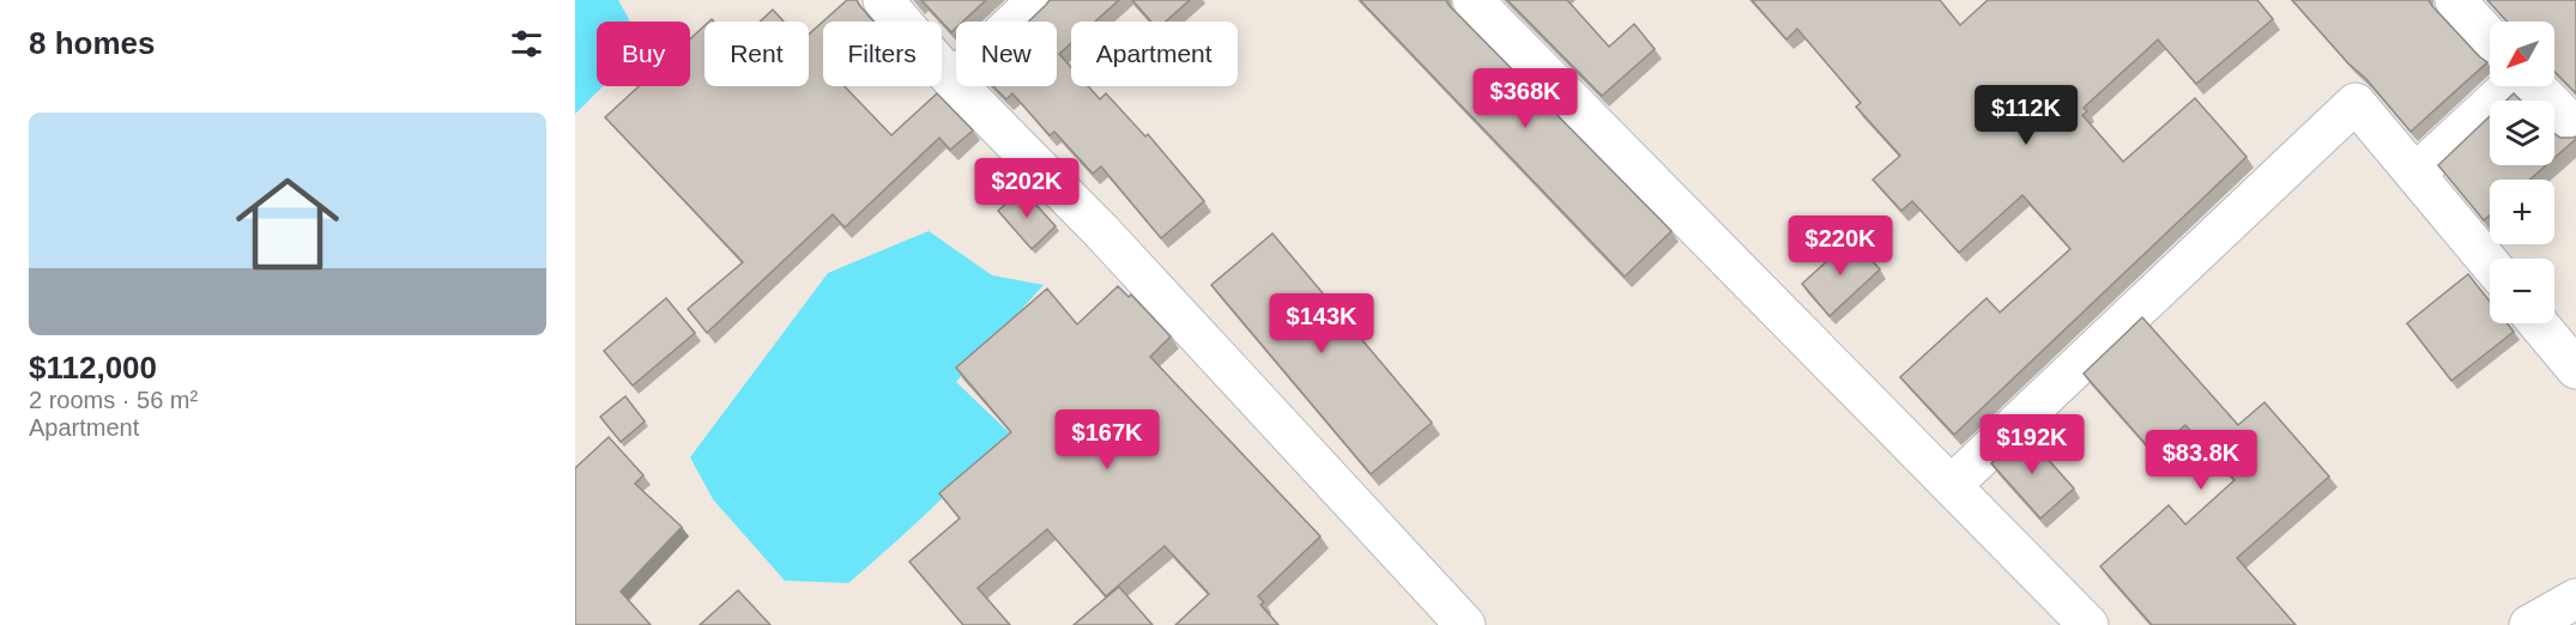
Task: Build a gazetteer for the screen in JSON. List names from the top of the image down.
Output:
{
  "north": "bottom left",
  "page": {
    "heading": "8 homes",
    "map_buttons": ["+", "−"],
    "chip": [
      "Buy",
      "Rent",
      "Filters",
      "New",
      "Apartment"
    ],
    "price": [
      "$368K",
      "$112K",
      "$202K",
      "$220K",
      "$143K",
      "$167K",
      "$192K",
      "$83.8K"
    ],
    "list": [
      {
        "name": "$112,000",
        "note": "2 rooms · 56 m² · Apartment"
      }
    ]
  }
}
